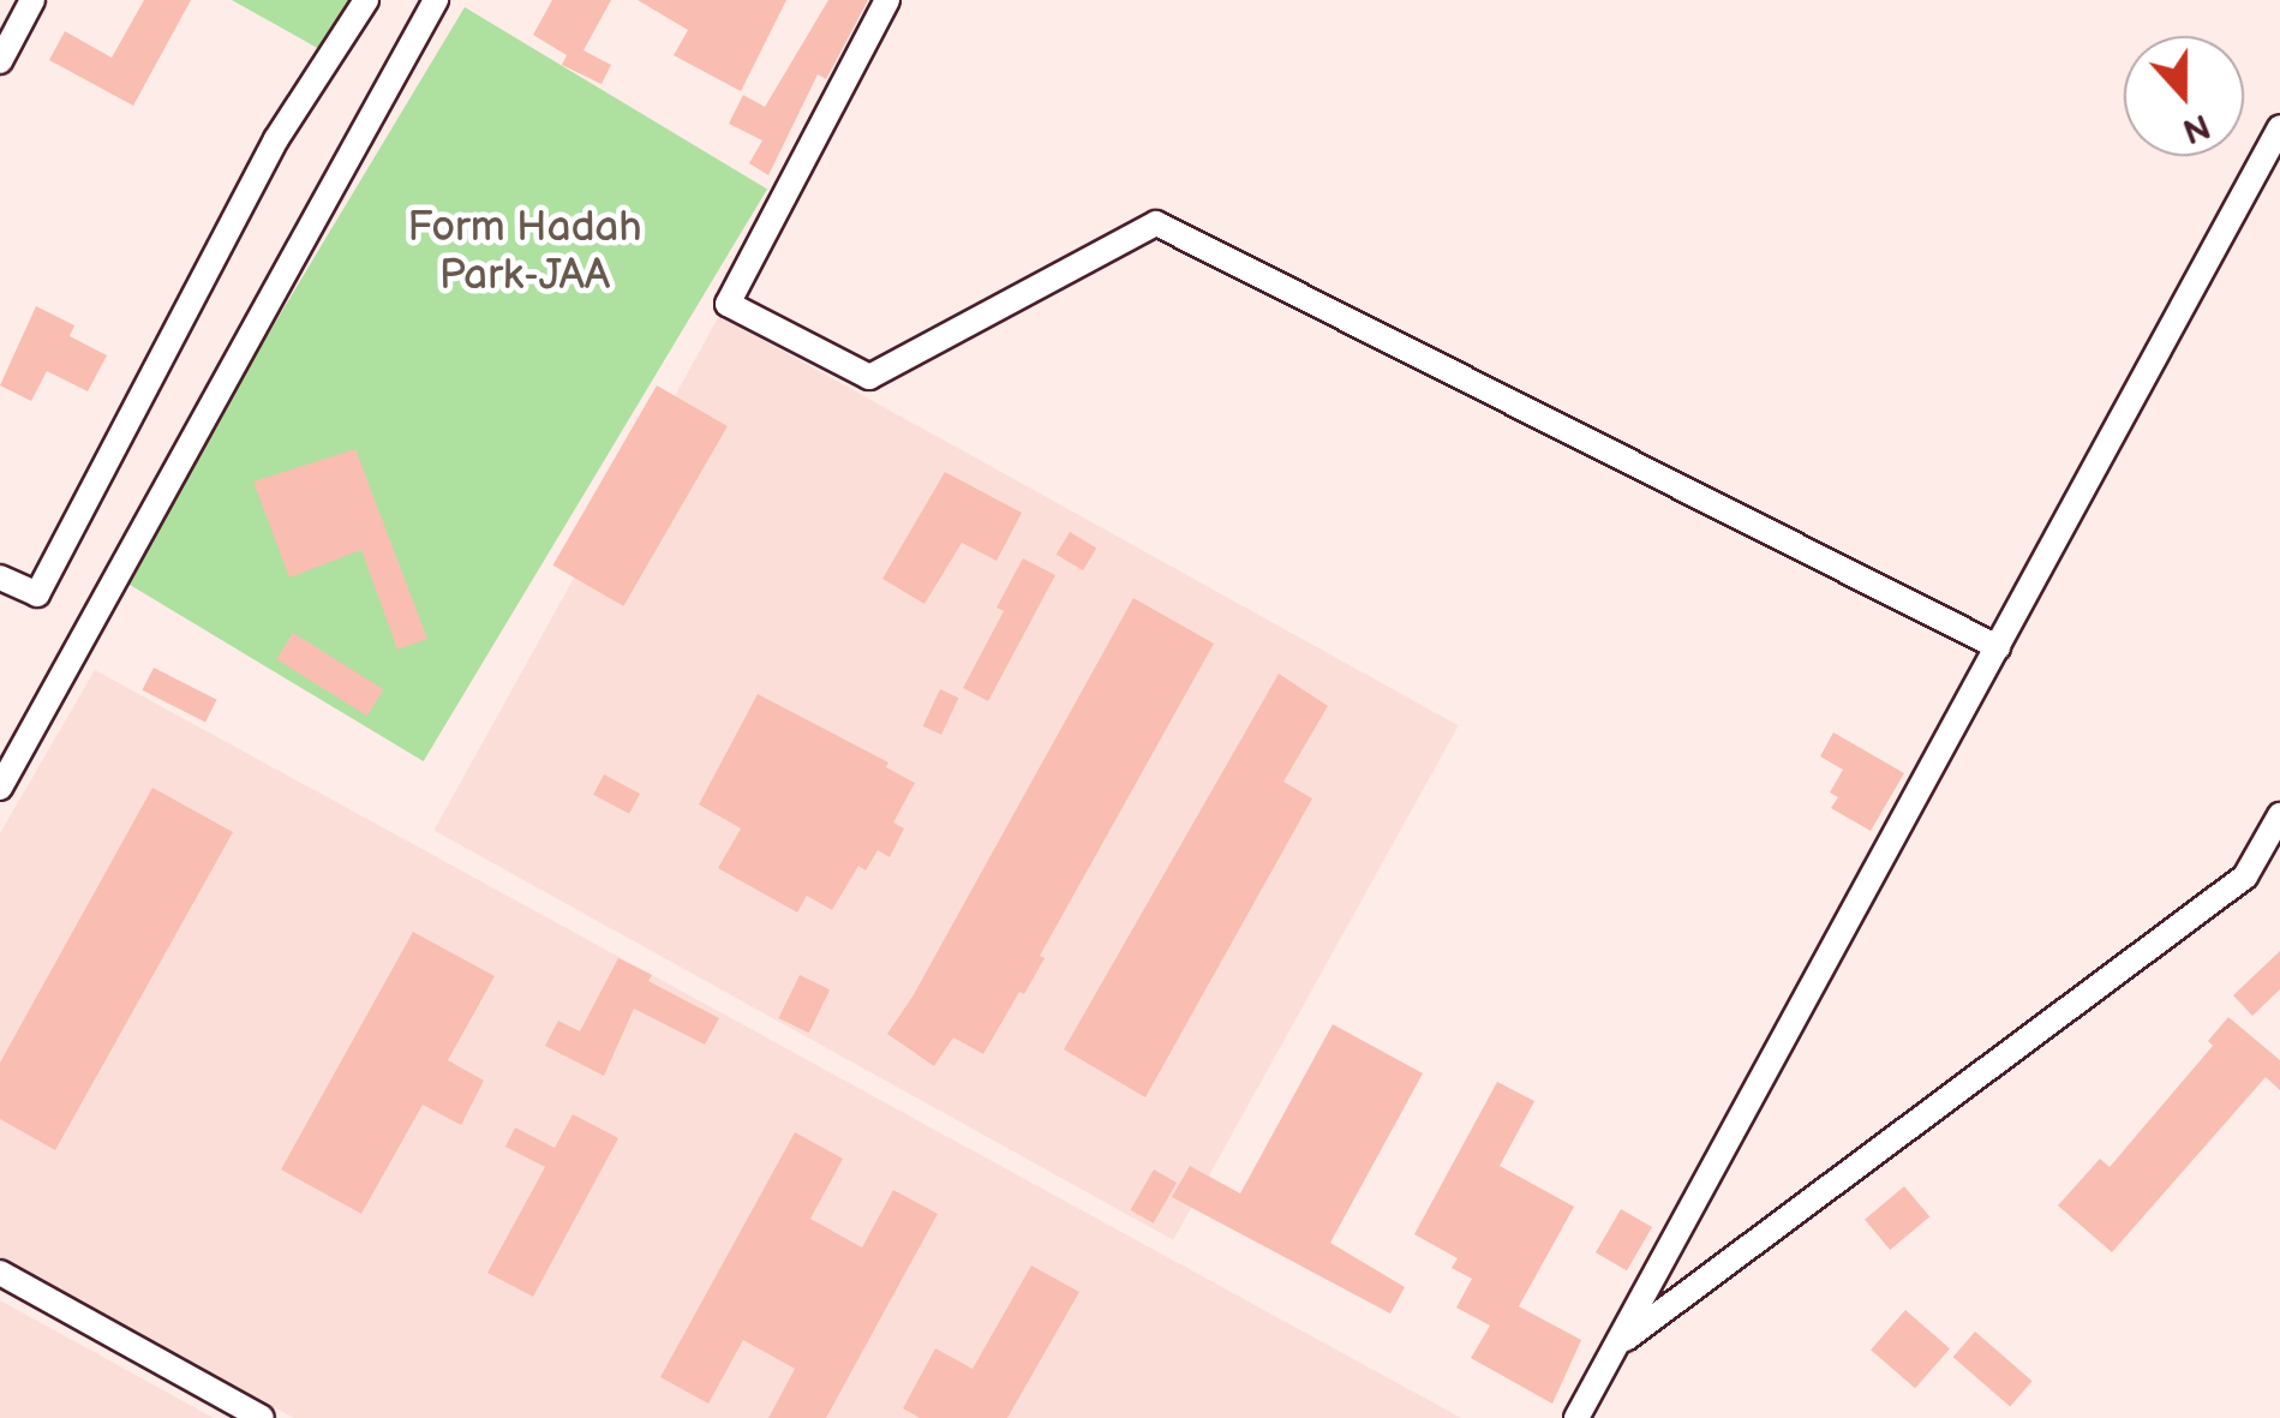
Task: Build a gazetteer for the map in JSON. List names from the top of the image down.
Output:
{
  "parks": ["Form Hadah Park-JAA"],
  "north": "bottom"
}
